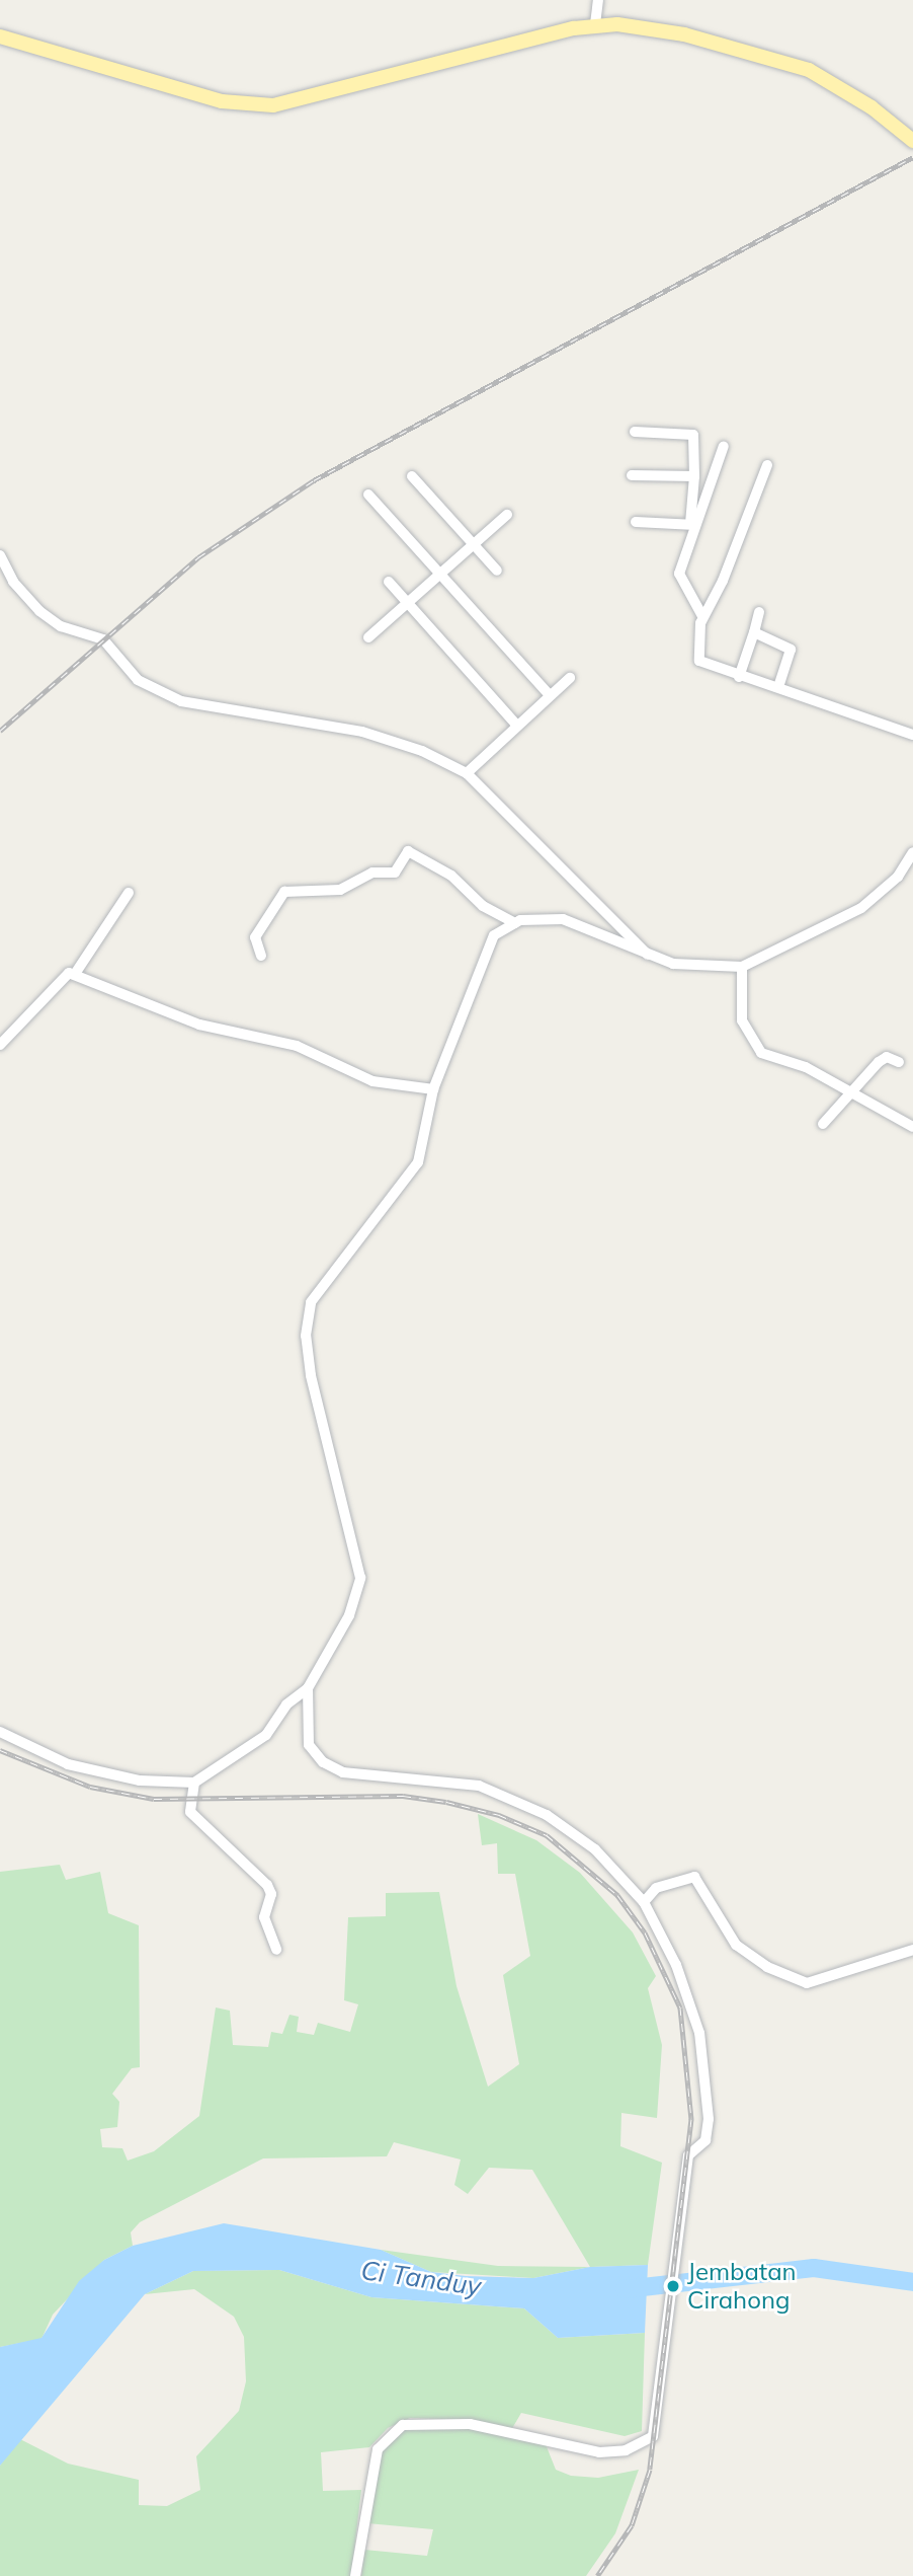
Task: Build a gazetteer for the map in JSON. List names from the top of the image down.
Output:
{
  "water": ["Ci Tanduy"],
  "places": ["Jembatan Cirahong"]
}
